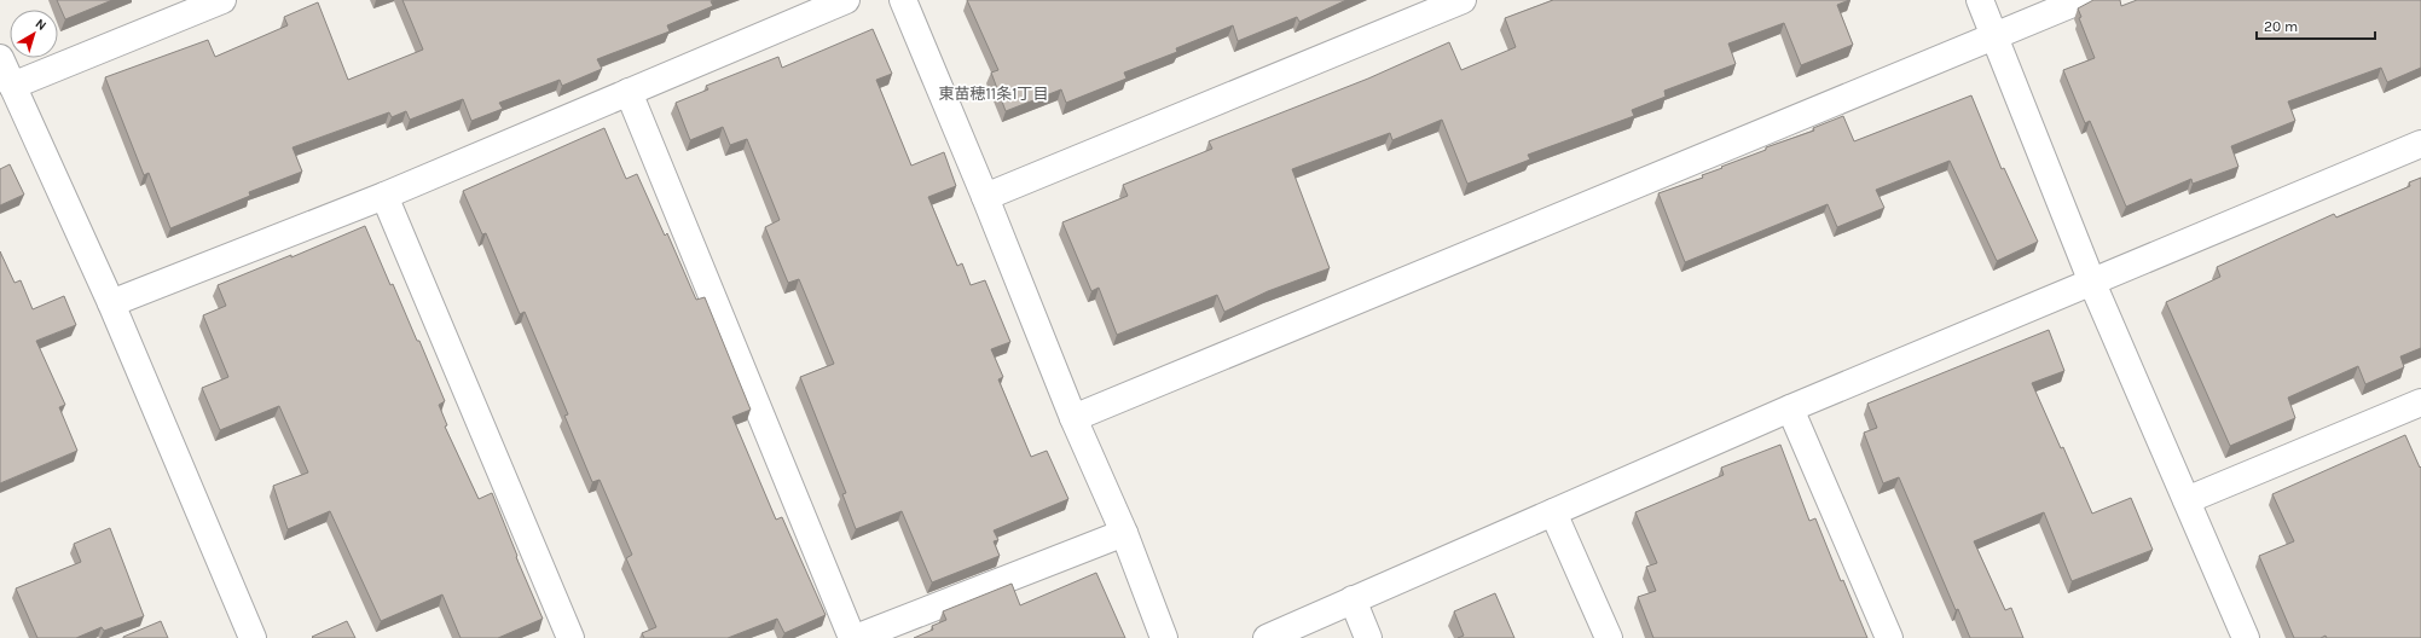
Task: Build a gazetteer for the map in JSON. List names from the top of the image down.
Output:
{
  "districts": ["東苗穂11条1丁目"],
  "scale_bar": "20 m",
  "north": "top right"
}
